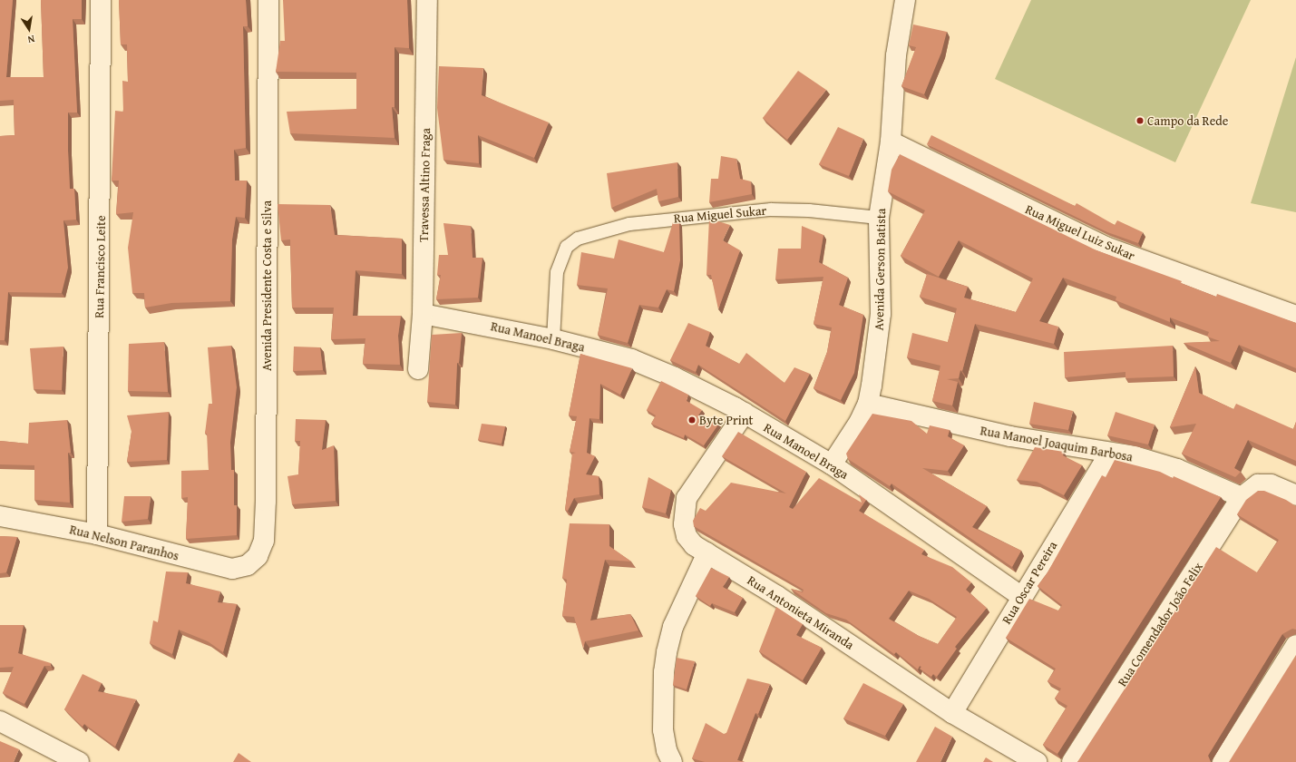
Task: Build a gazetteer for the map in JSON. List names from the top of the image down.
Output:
{
  "streets": {
    "street": [
      "Travessa Altino Fraga",
      "Rua Miguel Luiz Sukar",
      "Rua Francisco Leite",
      "Avenida Gerson Batista",
      "Avenida Presidente Costa e Silva",
      "Rua Manoel Braga",
      "Rua Manoel Joaquim Barbosa",
      "Rua Nelson Paranhos",
      "Rua Oscar Pereira",
      "Rua Antonieta Miranda",
      "Rua Comendador João Felix"
    ],
    "lane": ["Rua Miguel Sukar"]
  },
  "crossings": [
    ["Travessa Altino Fraga", "Rua Manoel Braga"],
    ["Rua Miguel Sukar", "Avenida Gerson Batista"],
    ["Rua Miguel Sukar", "Rua Manoel Braga"],
    ["Rua Miguel Luiz Sukar", "Avenida Gerson Batista"],
    ["Rua Francisco Leite", "Rua Nelson Paranhos"],
    ["Avenida Gerson Batista", "Rua Manoel Braga"],
    ["Avenida Gerson Batista", "Rua Manoel Joaquim Barbosa"],
    ["Avenida Presidente Costa e Silva", "Rua Nelson Paranhos"],
    ["Rua Manoel Braga", "Rua Oscar Pereira"],
    ["Rua Manoel Braga", "Rua Antonieta Miranda"],
    ["Rua Manoel Joaquim Barbosa", "Rua Oscar Pereira"],
    ["Rua Manoel Joaquim Barbosa", "Rua Comendador João Felix"],
    ["Rua Oscar Pereira", "Rua Antonieta Miranda"]
  ],
  "places": ["Campo da Rede", "Byte Print"],
  "north": "bottom"
}
